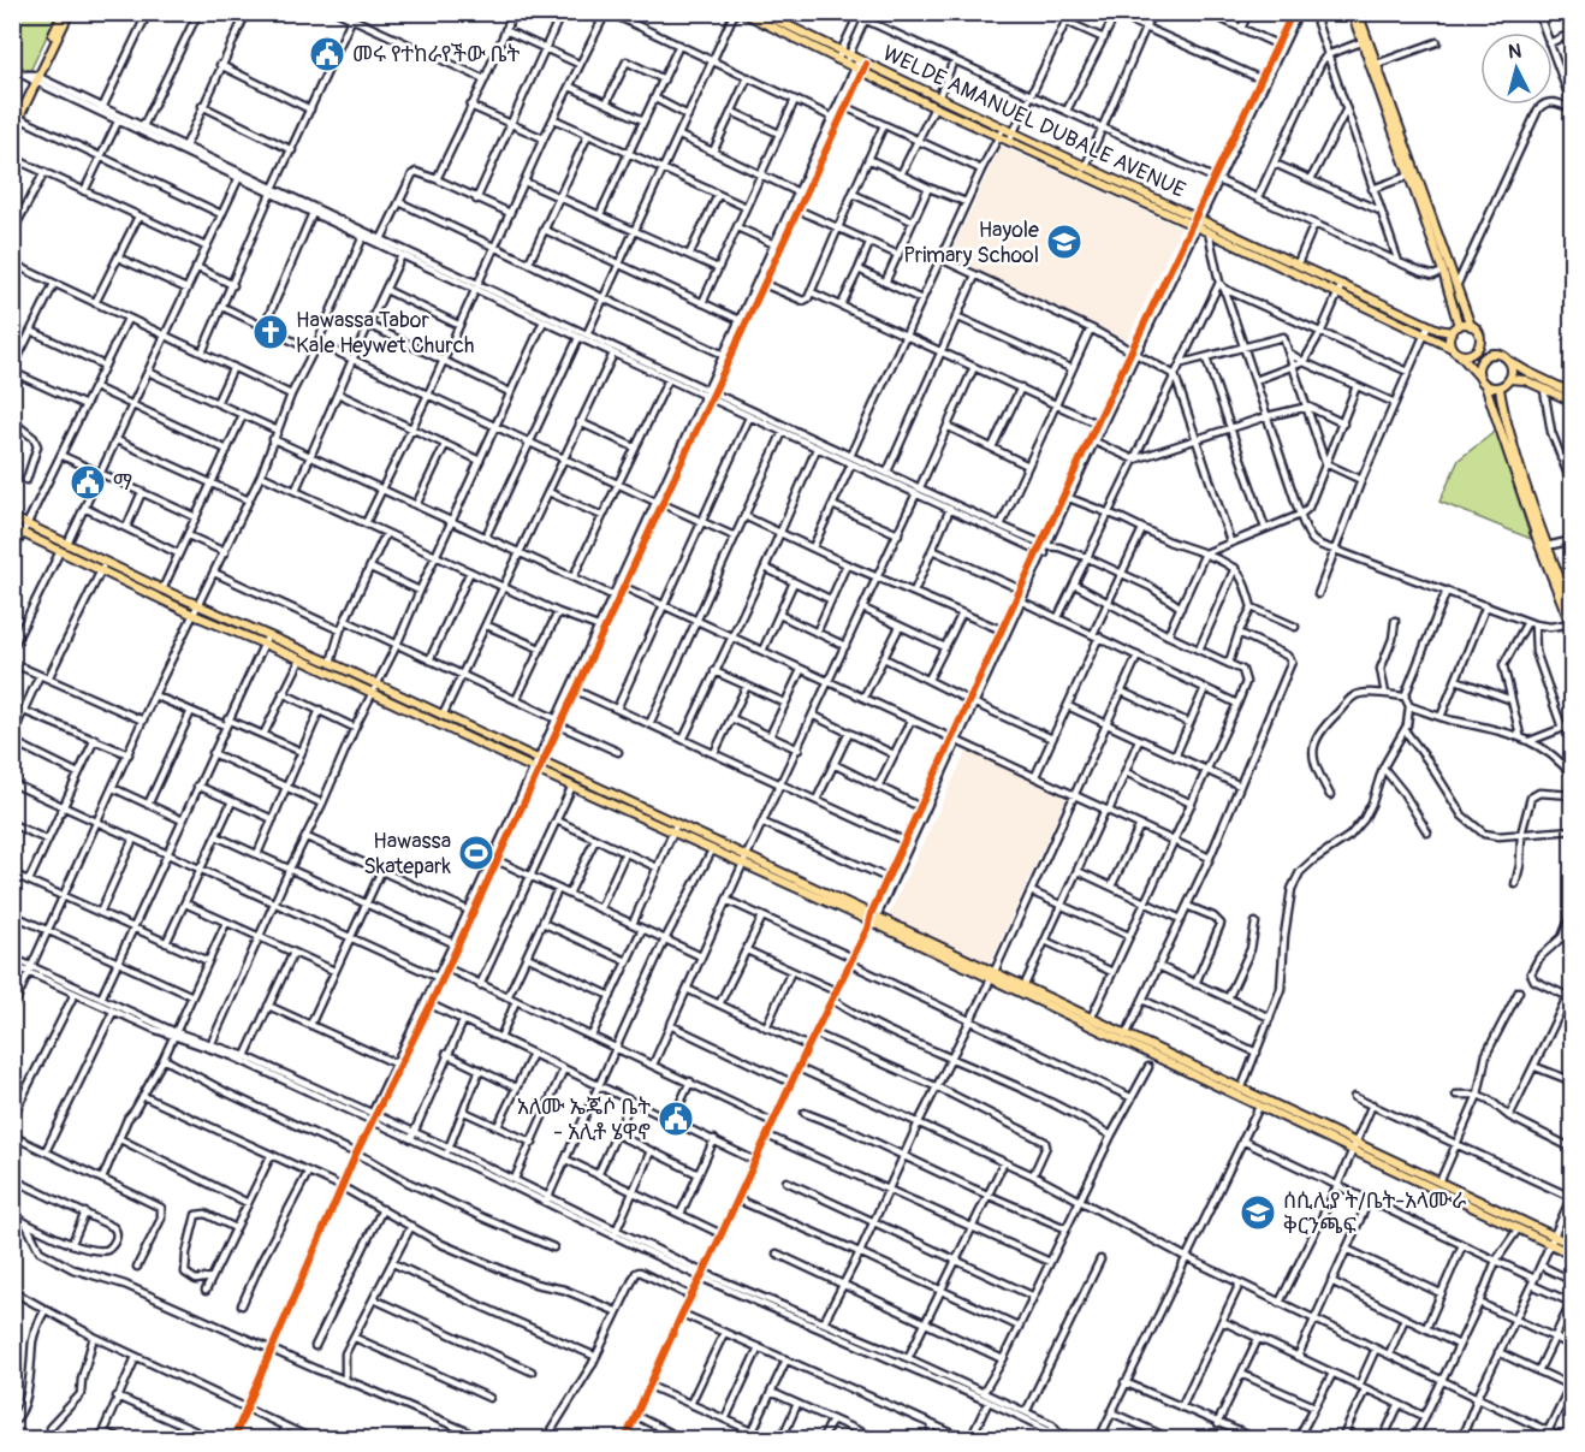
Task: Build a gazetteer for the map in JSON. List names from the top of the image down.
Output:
{
  "streets": {
    "main road": ["WELDE AMANUEL DUBALE AVENUE"]
  },
  "places": {
    "public building": ["መሩ የተከራየችው ቤት", "ማ", "አለሙ ኤጄሶ ቤት - አሊቶ ሄዋኖ"],
    "school or university": ["Hayole Primary School", "ሰሲሊያ ት/ቤት-አላሙራ ቅርንጫፍ"],
    "church": ["Hawassa Tabor Kale Heywet Church"],
    "sports": ["Hawassa Skatepark"]
  },
  "north": "top"
}
